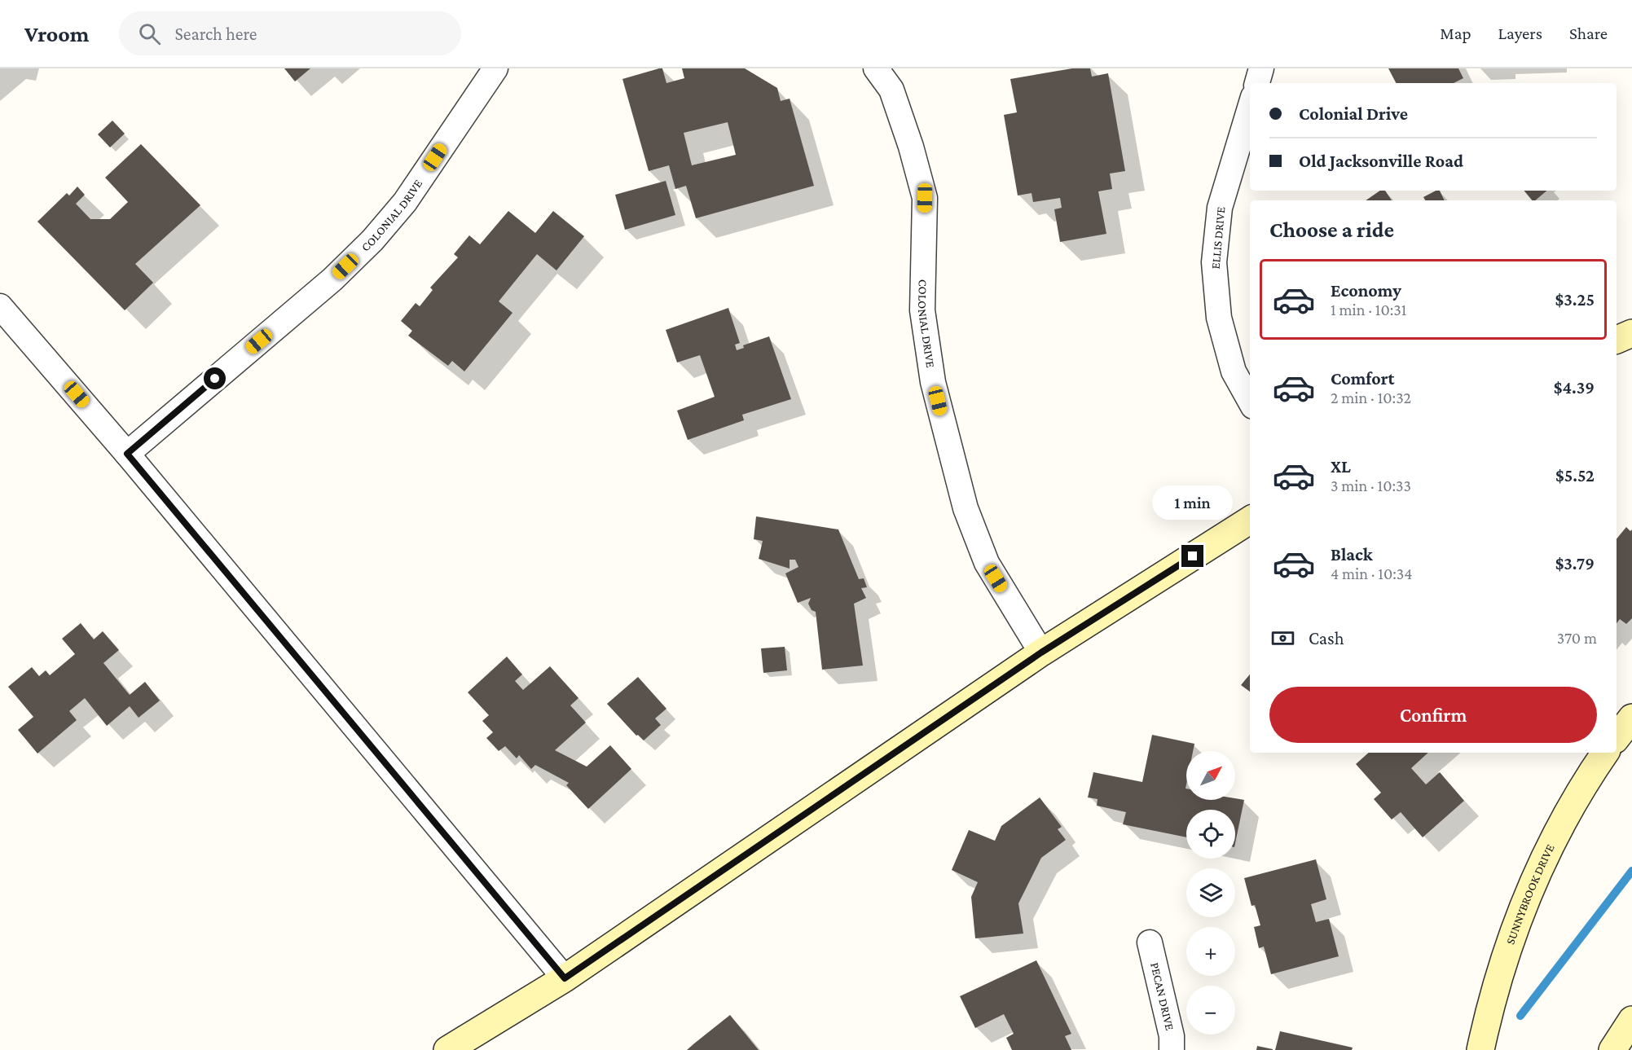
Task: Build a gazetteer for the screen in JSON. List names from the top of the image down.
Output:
{
  "streets": {
    "main road": ["SUNNYBROOK DRIVE"],
    "street": ["COLONIAL DRIVE", "ELLIS DRIVE", "PECAN DRIVE"]
  },
  "north": "top right",
  "page": {
    "header": "Vroom",
    "search": "Search here",
    "nav": ["Map", "Layers", "Share"],
    "banner": ["Colonial Drive", "Old Jacksonville Road"],
    "heading": "Choose a ride",
    "list": [
      {
        "name": "Economy",
        "note": "1 min · 10:31",
        "value": "$3.25"
      },
      {
        "name": "Comfort",
        "note": "2 min · 10:32",
        "value": "$4.39"
      },
      {
        "name": "XL",
        "note": "3 min · 10:33",
        "value": "$5.52"
      },
      {
        "name": "Black",
        "note": "4 min · 10:34",
        "value": "$3.79"
      }
    ],
    "bubble": "1 min",
    "pay": ["Cash", "370 m"],
    "buttons": "Confirm",
    "map_buttons": ["+", "−"]
  }
}
